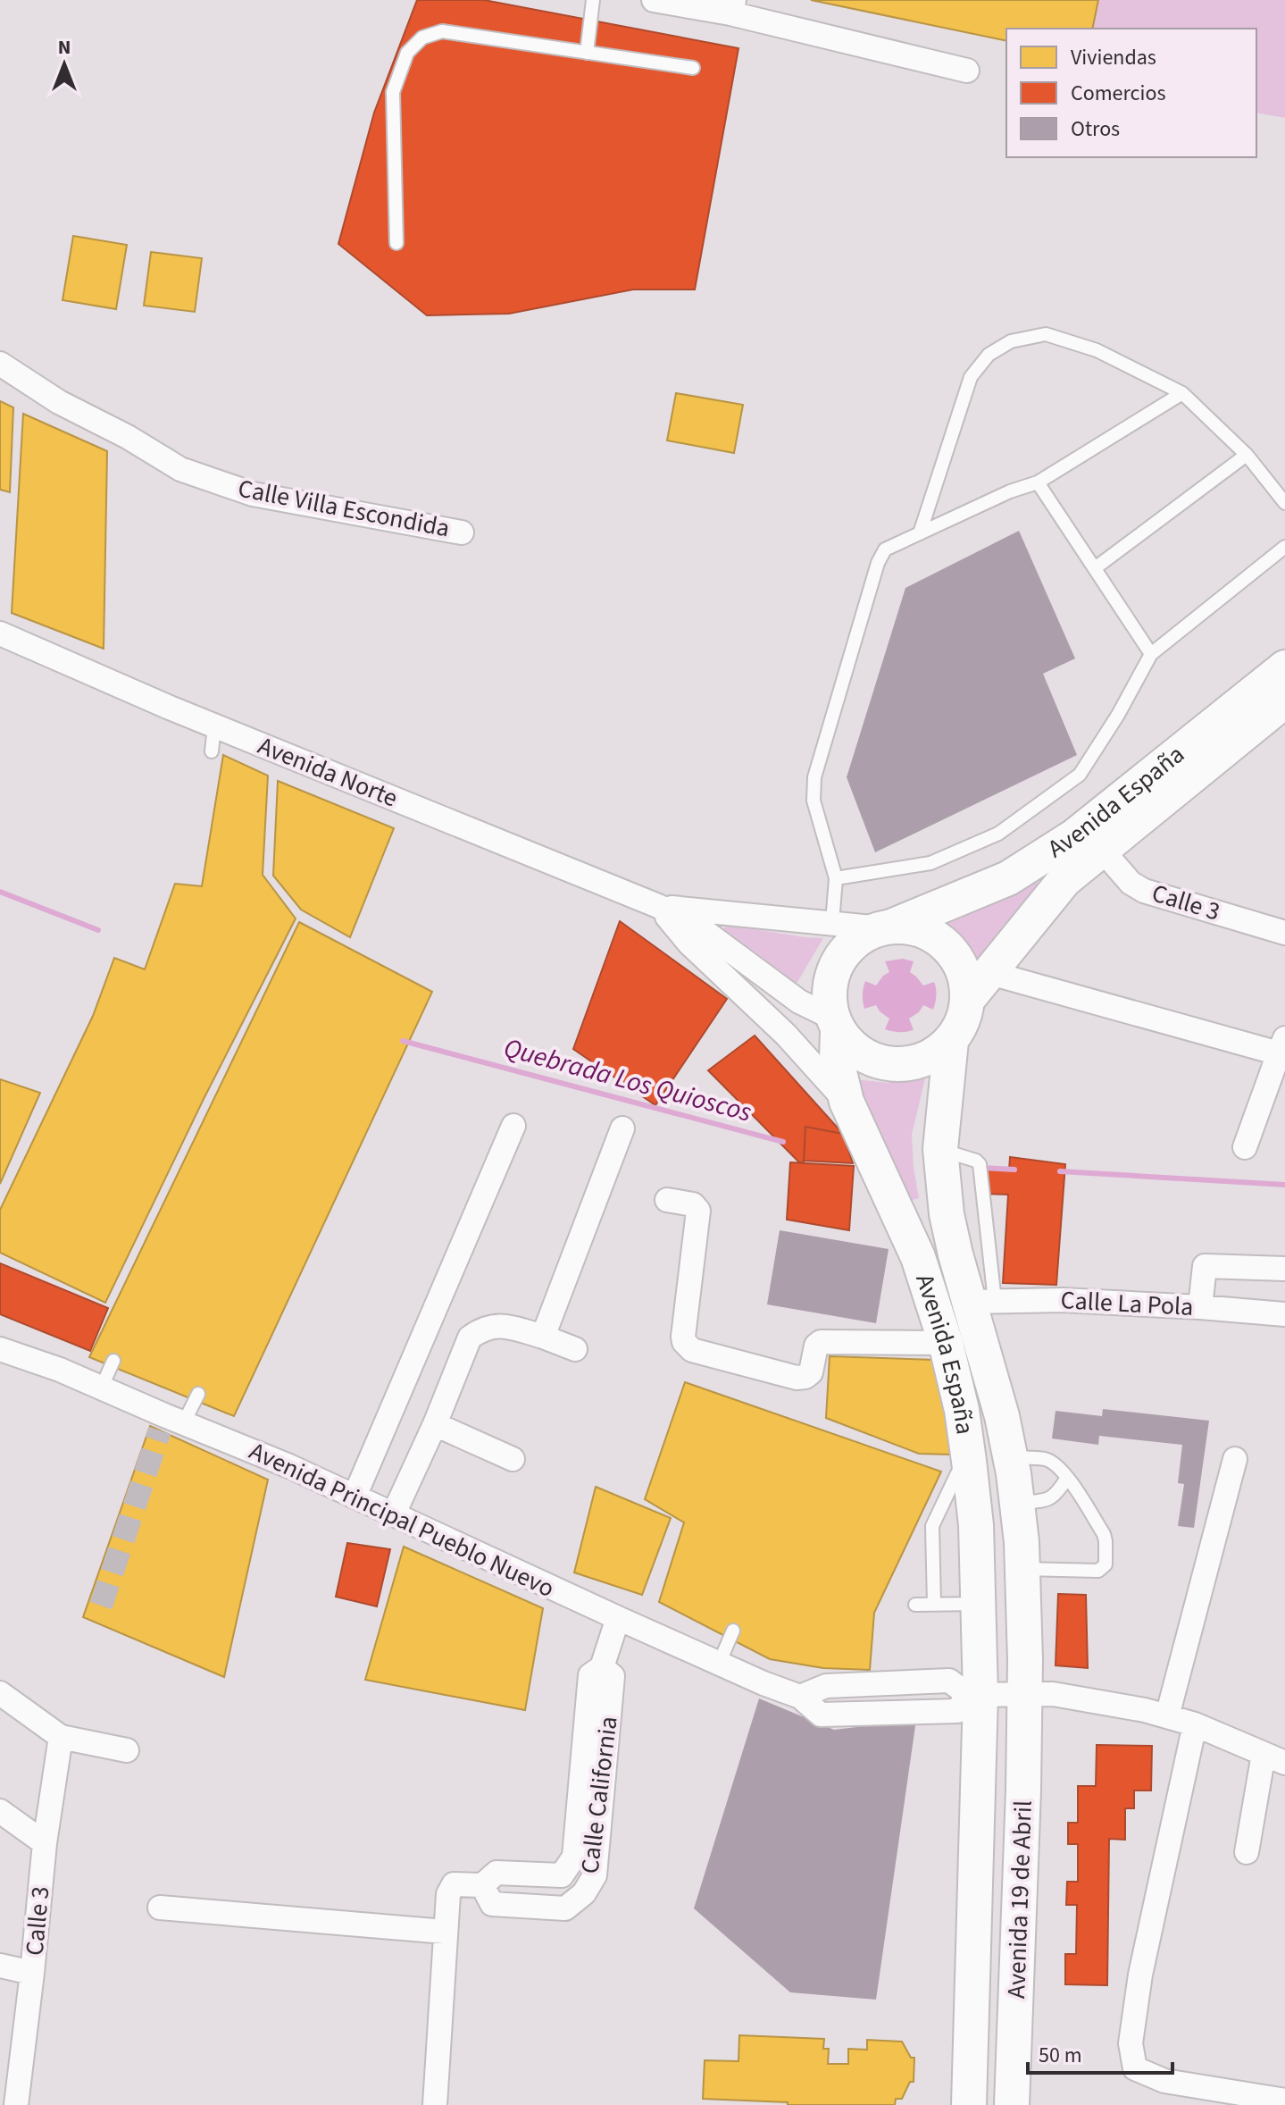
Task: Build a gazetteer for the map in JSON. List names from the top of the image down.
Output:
{
  "streets": {
    "main road": ["Avenida España", "Avenida 19 de Abril"],
    "street": [
      "Calle Villa Escondida",
      "Avenida Norte",
      "Calle 3",
      "Calle La Pola",
      "Avenida Principal Pueblo Nuevo",
      "Calle California"
    ]
  },
  "crossings": [
    ["Avenida Norte", "Avenida España"],
    ["Avenida España", "Calle 3"],
    ["Avenida España", "Calle La Pola"],
    ["Avenida España", "Avenida Principal Pueblo Nuevo"],
    ["Avenida España", "Avenida 19 de Abril"],
    ["Avenida Principal Pueblo Nuevo", "Calle California"],
    ["Avenida Principal Pueblo Nuevo", "Avenida 19 de Abril"]
  ],
  "water": ["Quebrada Los Quioscos"],
  "legend": ["Viviendas", "Comercios", "Otros"],
  "scale_bar": "50 m",
  "north": "top"
}
